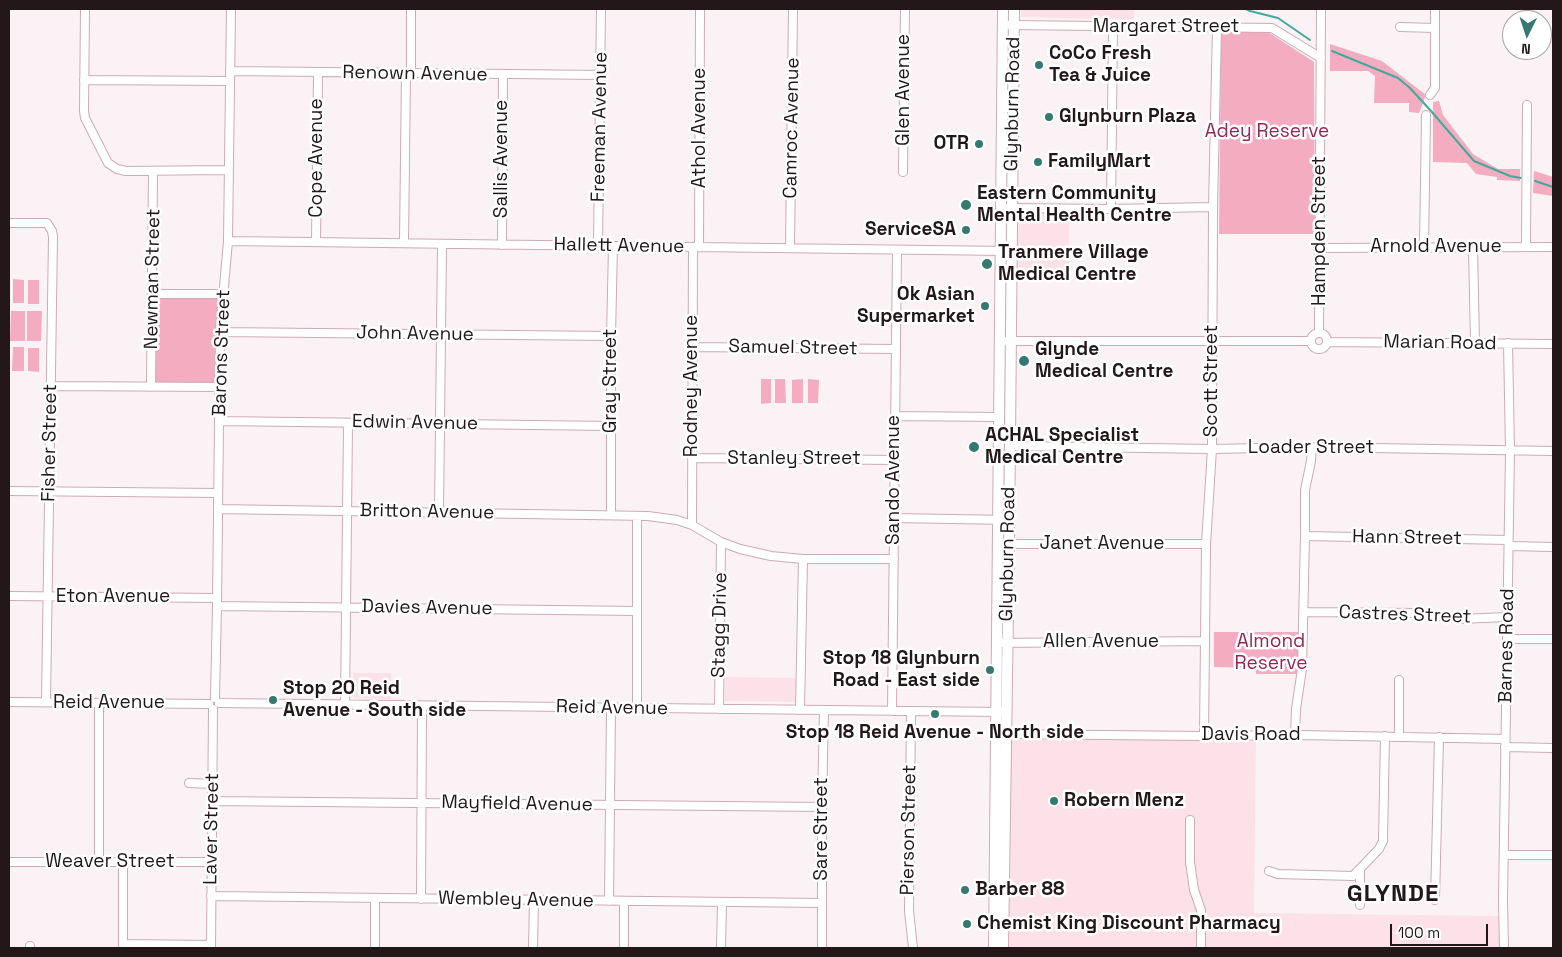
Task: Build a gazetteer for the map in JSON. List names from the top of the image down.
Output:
{
  "streets": {
    "main road": ["Glynburn Road"],
    "street": [
      "Margaret Street",
      "Renown Avenue",
      "Glen Avenue",
      "Freeman Avenue",
      "Athol Avenue",
      "Camroc Avenue",
      "Cope Avenue",
      "Sallis Avenue",
      "Hampden Street",
      "Hallett Avenue",
      "Arnold Avenue",
      "Newman Street",
      "John Avenue",
      "Marian Road",
      "Samuel Street",
      "Barons Street",
      "Gray Street",
      "Scott Street",
      "Rodney Avenue",
      "Edwin Avenue",
      "Fisher Street",
      "Loader Street",
      "Stanley Street",
      "Sando Avenue",
      "Britton Avenue",
      "Hann Street",
      "Janet Avenue",
      "Eton Avenue",
      "Davies Avenue",
      "Castres Street",
      "Stagg Drive",
      "Allen Avenue",
      "Barnes Road",
      "Reid Avenue",
      "Davis Road",
      "Mayfield Avenue",
      "Laver Street",
      "Sare Street",
      "Pierson Street",
      "Weaver Street",
      "Wembley Avenue"
    ]
  },
  "crossings": [
    ["Margaret Street", "Glynburn Road"],
    ["Margaret Street", "Hampden Street"],
    ["Margaret Street", "Scott Street"],
    ["Renown Avenue", "Freeman Avenue"],
    ["Renown Avenue", "Cope Avenue"],
    ["Renown Avenue", "Sallis Avenue"],
    ["Renown Avenue", "Barons Street"],
    ["Glynburn Road", "Hallett Avenue"],
    ["Glynburn Road", "Loader Street"],
    ["Glynburn Road", "Janet Avenue"],
    ["Glynburn Road", "Allen Avenue"],
    ["Glynburn Road", "Reid Avenue"],
    ["Glynburn Road", "Davis Road"],
    ["Freeman Avenue", "Hallett Avenue"],
    ["Athol Avenue", "Hallett Avenue"],
    ["Athol Avenue", "Rodney Avenue"],
    ["Camroc Avenue", "Hallett Avenue"],
    ["Cope Avenue", "Hallett Avenue"],
    ["Sallis Avenue", "Hallett Avenue"],
    ["Hampden Street", "Arnold Avenue"],
    ["Hampden Street", "Marian Road"],
    ["Hallett Avenue", "Barons Street"],
    ["Hallett Avenue", "Gray Street"],
    ["Hallett Avenue", "Rodney Avenue"],
    ["Hallett Avenue", "Sando Avenue"],
    ["John Avenue", "Barons Street"],
    ["John Avenue", "Gray Street"],
    ["Marian Road", "Barnes Road"],
    ["Samuel Street", "Rodney Avenue"],
    ["Samuel Street", "Sando Avenue"],
    ["Barons Street", "Edwin Avenue"],
    ["Barons Street", "Britton Avenue"],
    ["Barons Street", "Eton Avenue"],
    ["Barons Street", "Davies Avenue"],
    ["Barons Street", "Reid Avenue"],
    ["Barons Street", "Laver Street"],
    ["Gray Street", "Edwin Avenue"],
    ["Gray Street", "Britton Avenue"],
    ["Scott Street", "Loader Street"],
    ["Scott Street", "Janet Avenue"],
    ["Scott Street", "Allen Avenue"],
    ["Scott Street", "Davis Road"],
    ["Rodney Avenue", "Stanley Street"],
    ["Rodney Avenue", "Britton Avenue"],
    ["Fisher Street", "Eton Avenue"],
    ["Fisher Street", "Reid Avenue"],
    ["Loader Street", "Barnes Road"],
    ["Stanley Street", "Sando Avenue"],
    ["Sando Avenue", "Britton Avenue"],
    ["Sando Avenue", "Reid Avenue"],
    ["Britton Avenue", "Stagg Drive"],
    ["Hann Street", "Barnes Road"],
    ["Eton Avenue", "Davies Avenue"],
    ["Castres Street", "Barnes Road"],
    ["Stagg Drive", "Reid Avenue"],
    ["Barnes Road", "Davis Road"],
    ["Reid Avenue", "Laver Street"],
    ["Reid Avenue", "Sare Street"],
    ["Reid Avenue", "Pierson Street"],
    ["Mayfield Avenue", "Laver Street"],
    ["Mayfield Avenue", "Sare Street"],
    ["Laver Street", "Weaver Street"],
    ["Laver Street", "Wembley Avenue"],
    ["Sare Street", "Wembley Avenue"]
  ],
  "districts": ["GLYNDE"],
  "parks": ["Adey Reserve", "Almond Reserve"],
  "places": [
    "CoCo Fresh Tea & Juice",
    "Glynburn Plaza",
    "OTR",
    "FamilyMart",
    "Eastern Community Mental Health Centre",
    "ServiceSA",
    "Tranmere Village Medical Centre",
    "Ok Asian Supermarket",
    "Glynde Medical Centre",
    "ACHAL Specialist Medical Centre",
    "Stop 18 Glynburn Road - East side",
    "Stop 20 Reid Avenue - South side",
    "Stop 18 Reid Avenue - North side",
    "Robern Menz",
    "Barber 88",
    "Chemist King Discount Pharmacy"
  ],
  "scale_bar": "100 m",
  "north": "bottom"
}
